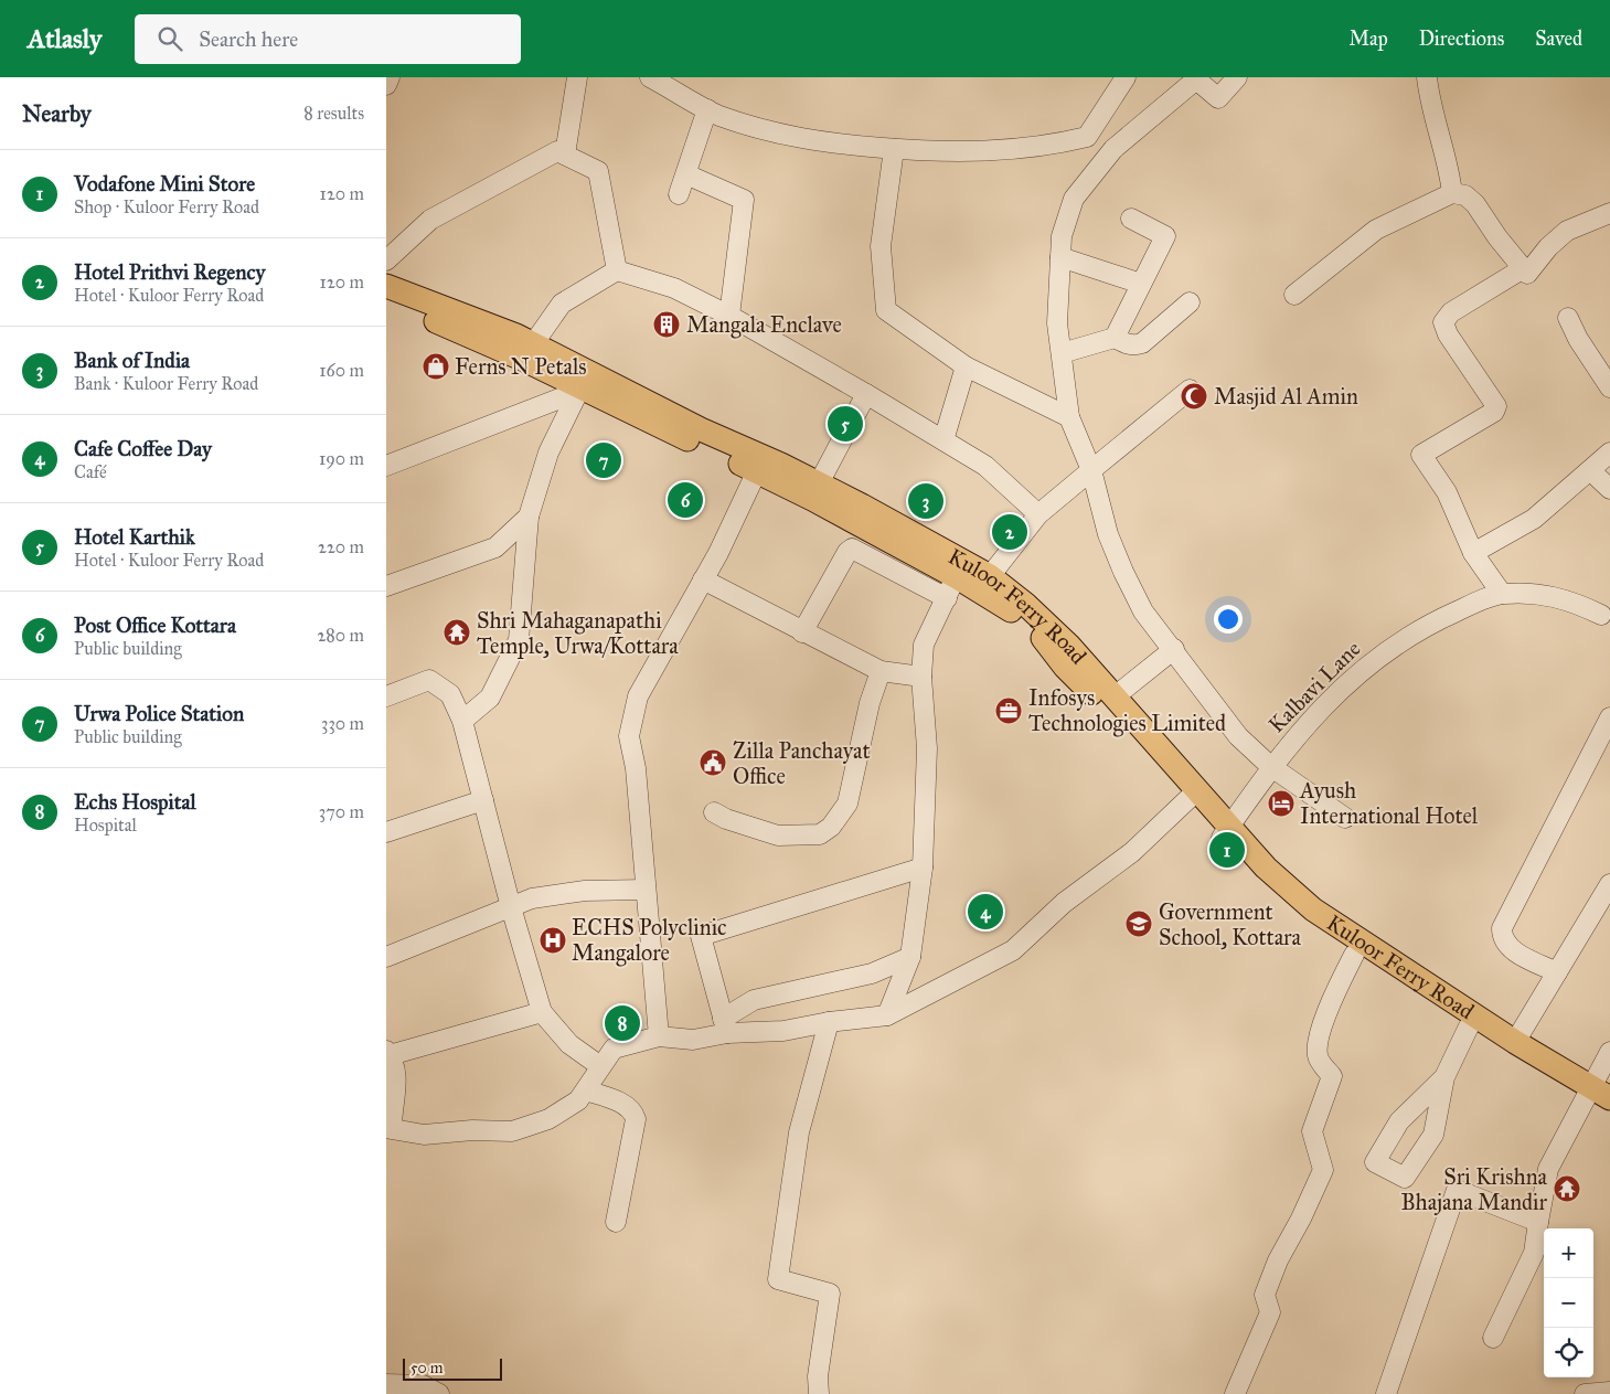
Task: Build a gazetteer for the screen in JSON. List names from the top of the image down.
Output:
{
  "streets": {
    "main road": ["Kuloor Ferry Road"],
    "street": ["Kalbavi Lane"]
  },
  "crossings": [
    ["Kuloor Ferry Road", "Kalbavi Lane"]
  ],
  "places": {
    "building": ["Mangala Enclave"],
    "shop": ["Ferns N Petals"],
    "mosque": ["Masjid Al Amin"],
    "temple": ["Shri Mahaganapathi Temple, Urwa/Kottara", "Sri Krishna Bhajana Mandir"],
    "office": ["Infosys Technologies Limited"],
    "public building": ["Zilla Panchayat Office"],
    "hotel": ["Ayush International Hotel"],
    "school or university": ["Government School, Kottara"],
    "hospital": ["ECHS Polyclinic Mangalore"]
  },
  "scale_bar": "50 m",
  "page": {
    "header": "Atlasly",
    "search": "Search here",
    "nav": ["Map", "Directions", "Saved"],
    "heading": ["Nearby", "8 results"],
    "list": [
      {
        "mark": "1",
        "name": "Vodafone Mini Store",
        "note": "Shop · Kuloor Ferry Road",
        "value": "120 m"
      },
      {
        "mark": "2",
        "name": "Hotel Prithvi Regency",
        "note": "Hotel · Kuloor Ferry Road",
        "value": "120 m"
      },
      {
        "mark": "3",
        "name": "Bank of India",
        "note": "Bank · Kuloor Ferry Road",
        "value": "160 m"
      },
      {
        "mark": "4",
        "name": "Cafe Coffee Day",
        "note": "Café",
        "value": "190 m"
      },
      {
        "mark": "5",
        "name": "Hotel Karthik",
        "note": "Hotel · Kuloor Ferry Road",
        "value": "220 m"
      },
      {
        "mark": "6",
        "name": "Post Office Kottara",
        "note": "Public building",
        "value": "280 m"
      },
      {
        "mark": "7",
        "name": "Urwa Police Station",
        "note": "Public building",
        "value": "330 m"
      },
      {
        "mark": "8",
        "name": "Echs Hospital",
        "note": "Hospital",
        "value": "370 m"
      }
    ],
    "pins": [
      "5",
      "7",
      "6",
      "3",
      "2",
      "1",
      "4",
      "8"
    ],
    "map_buttons": ["+", "−"],
    "scale": "50 m"
  }
}
